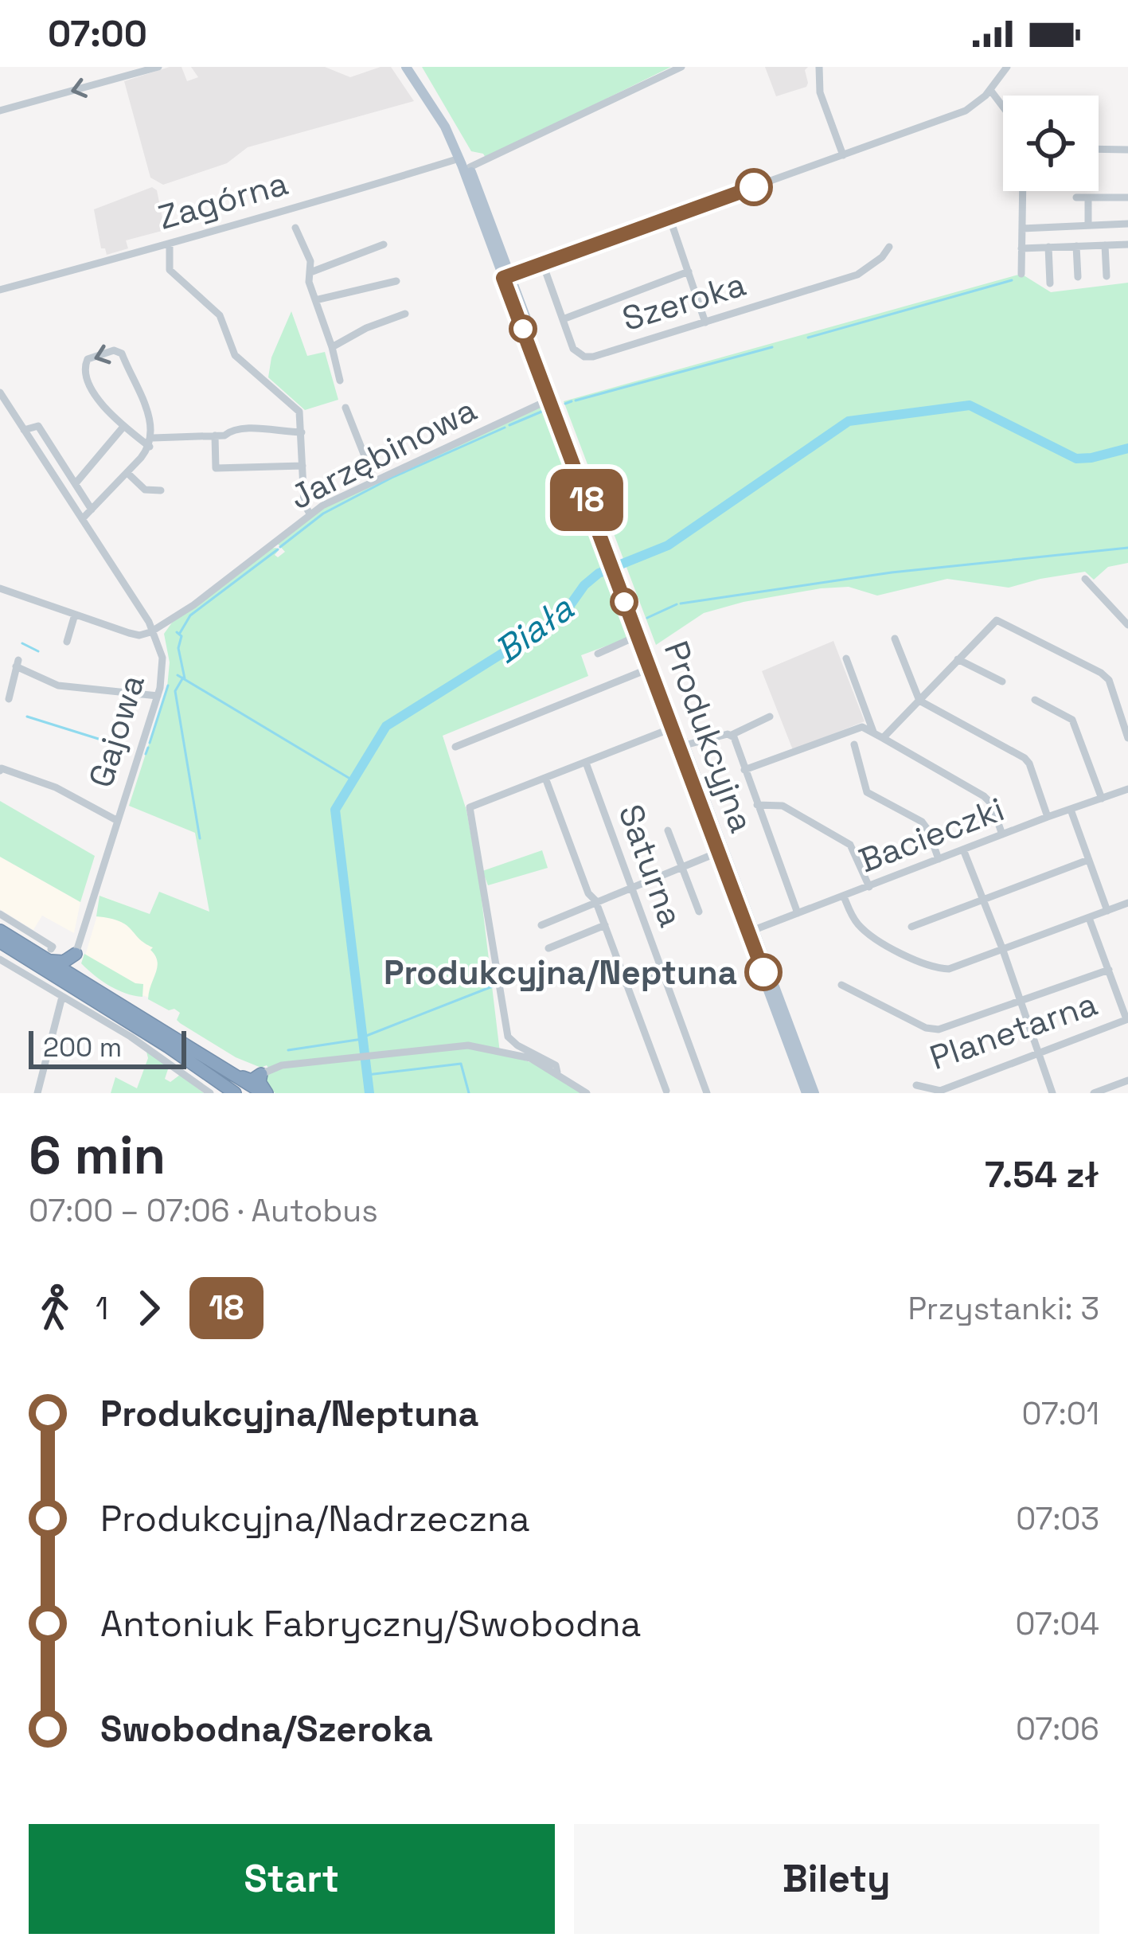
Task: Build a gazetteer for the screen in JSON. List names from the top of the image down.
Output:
{
  "streets": {
    "main road": ["Produkcyjna"],
    "street": [
      "Zagórna",
      "Szeroka",
      "Jarzębinowa",
      "Gajowa",
      "Bacieczki",
      "Saturna",
      "Planetarna"
    ]
  },
  "crossings": [
    ["Jarzębinowa", "Gajowa"],
    ["Jarzębinowa", "Produkcyjna"],
    ["Produkcyjna", "Bacieczki"]
  ],
  "water": ["Biała"],
  "places": ["Produkcyjna/Neptuna"],
  "lines": ["bus line 18"],
  "scale_bar": "200 m",
  "page": {
    "status": "07:00",
    "on_map": "18",
    "scale": "200 m",
    "heading": ["6 min", "07:00 – 07:06 · Autobus", "7.54 zł"],
    "legs": ["1", "18", "Przystanki: 3"],
    "list": [
      {
        "name": "Produkcyjna/Neptuna",
        "value": "07:01"
      },
      {
        "name": "Produkcyjna/Nadrzeczna",
        "value": "07:03"
      },
      {
        "name": "Antoniuk Fabryczny/Swobodna",
        "value": "07:04"
      },
      {
        "name": "Swobodna/Szeroka",
        "value": "07:06"
      }
    ],
    "buttons": ["Start", "Bilety"]
  }
}
